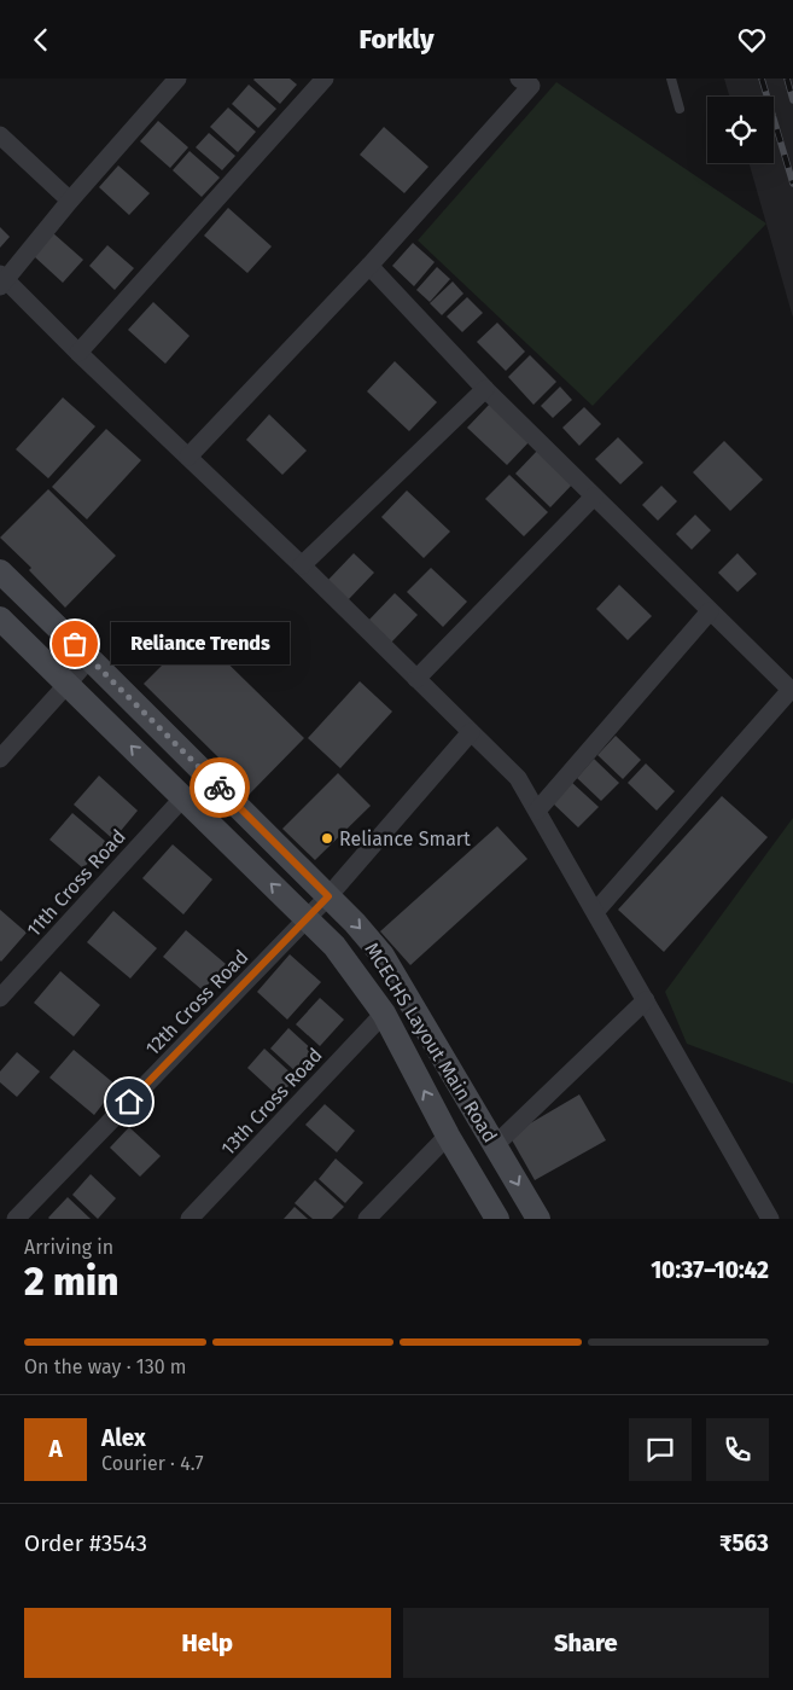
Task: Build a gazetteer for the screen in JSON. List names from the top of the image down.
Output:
{
  "streets": {
    "main road": ["MCECHS Layout Main Road"],
    "street": ["11th Cross Road", "12th Cross Road", "13th Cross Road"]
  },
  "crossings": [
    ["11th Cross Road", "MCECHS Layout Main Road"],
    ["12th Cross Road", "MCECHS Layout Main Road"],
    ["MCECHS Layout Main Road", "13th Cross Road"]
  ],
  "places": ["Reliance Trends", "Reliance Smart"],
  "page": {
    "header": "Forkly",
    "bubble": "Reliance Trends",
    "heading": ["2 min", "Arriving in", "10:37–10:42"],
    "panel": [
      "Alex",
      "Courier · 4.7",
      "Order #3543",
      "₹563"
    ],
    "bar": "On the way · 130 m",
    "round": "A",
    "buttons": ["Help", "Share"]
  }
}
